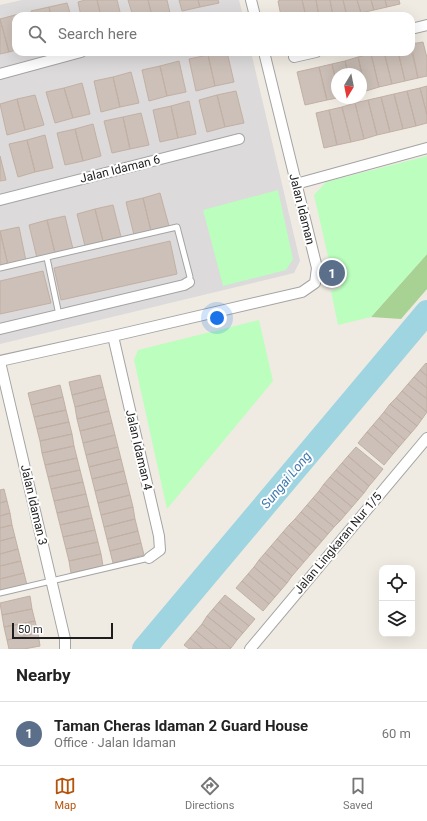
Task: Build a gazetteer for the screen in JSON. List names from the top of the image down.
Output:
{
  "streets": {
    "street": [
      "Jalan Idaman 6",
      "Jalan Idaman",
      "Jalan Idaman 4",
      "Jalan Idaman 3",
      "Jalan Lingkaran Nur 1/5"
    ]
  },
  "crossings": [
    ["Jalan Idaman", "Jalan Idaman 4"],
    ["Jalan Idaman", "Jalan Idaman 3"]
  ],
  "water": ["Sungai Long"],
  "scale_bar": "50 m",
  "north": "bottom",
  "page": {
    "search": "Search here",
    "pins": "1",
    "scale": "50 m",
    "heading": "Nearby",
    "list": [
      {
        "mark": "1",
        "name": "Taman Cheras Idaman 2 Guard House",
        "note": "Office · Jalan Idaman",
        "value": "60 m"
      }
    ],
    "nav": ["Map", "Directions", "Saved"]
  }
}
